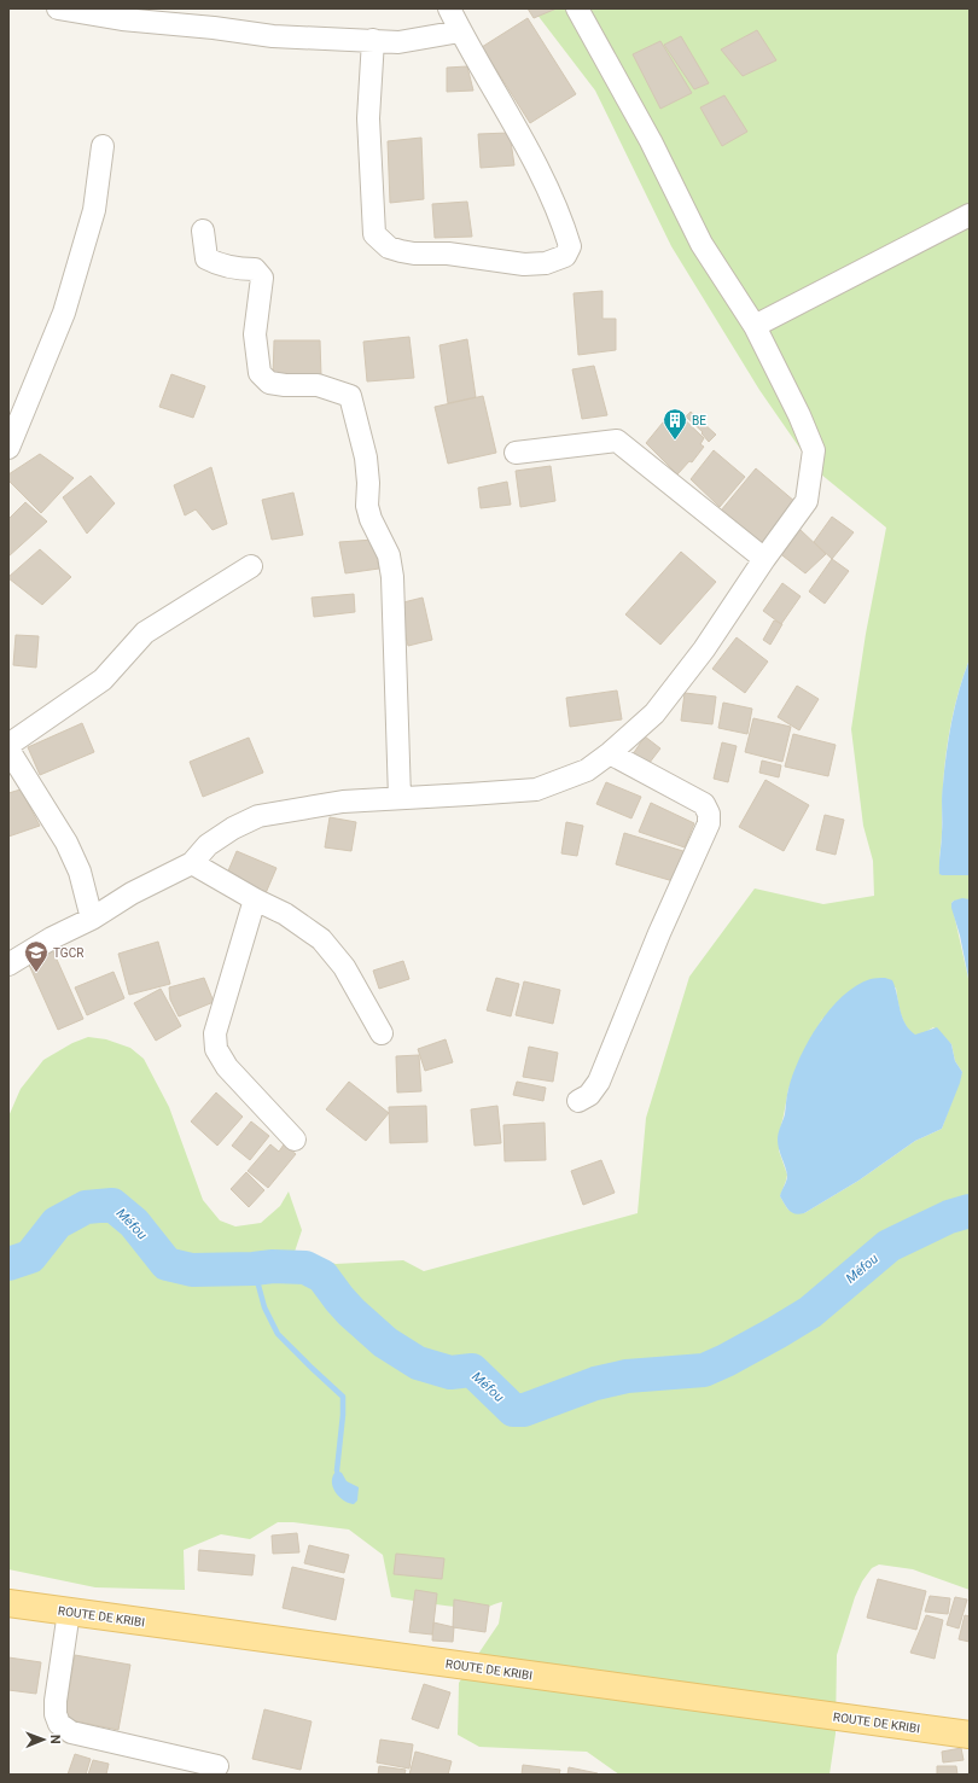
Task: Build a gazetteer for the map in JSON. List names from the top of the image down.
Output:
{
  "streets": {
    "main road": ["ROUTE DE KRIBI"]
  },
  "water": ["Méfou"],
  "places": {
    "building": ["BE"],
    "school or university": ["TGCR"]
  },
  "north": "right"
}
